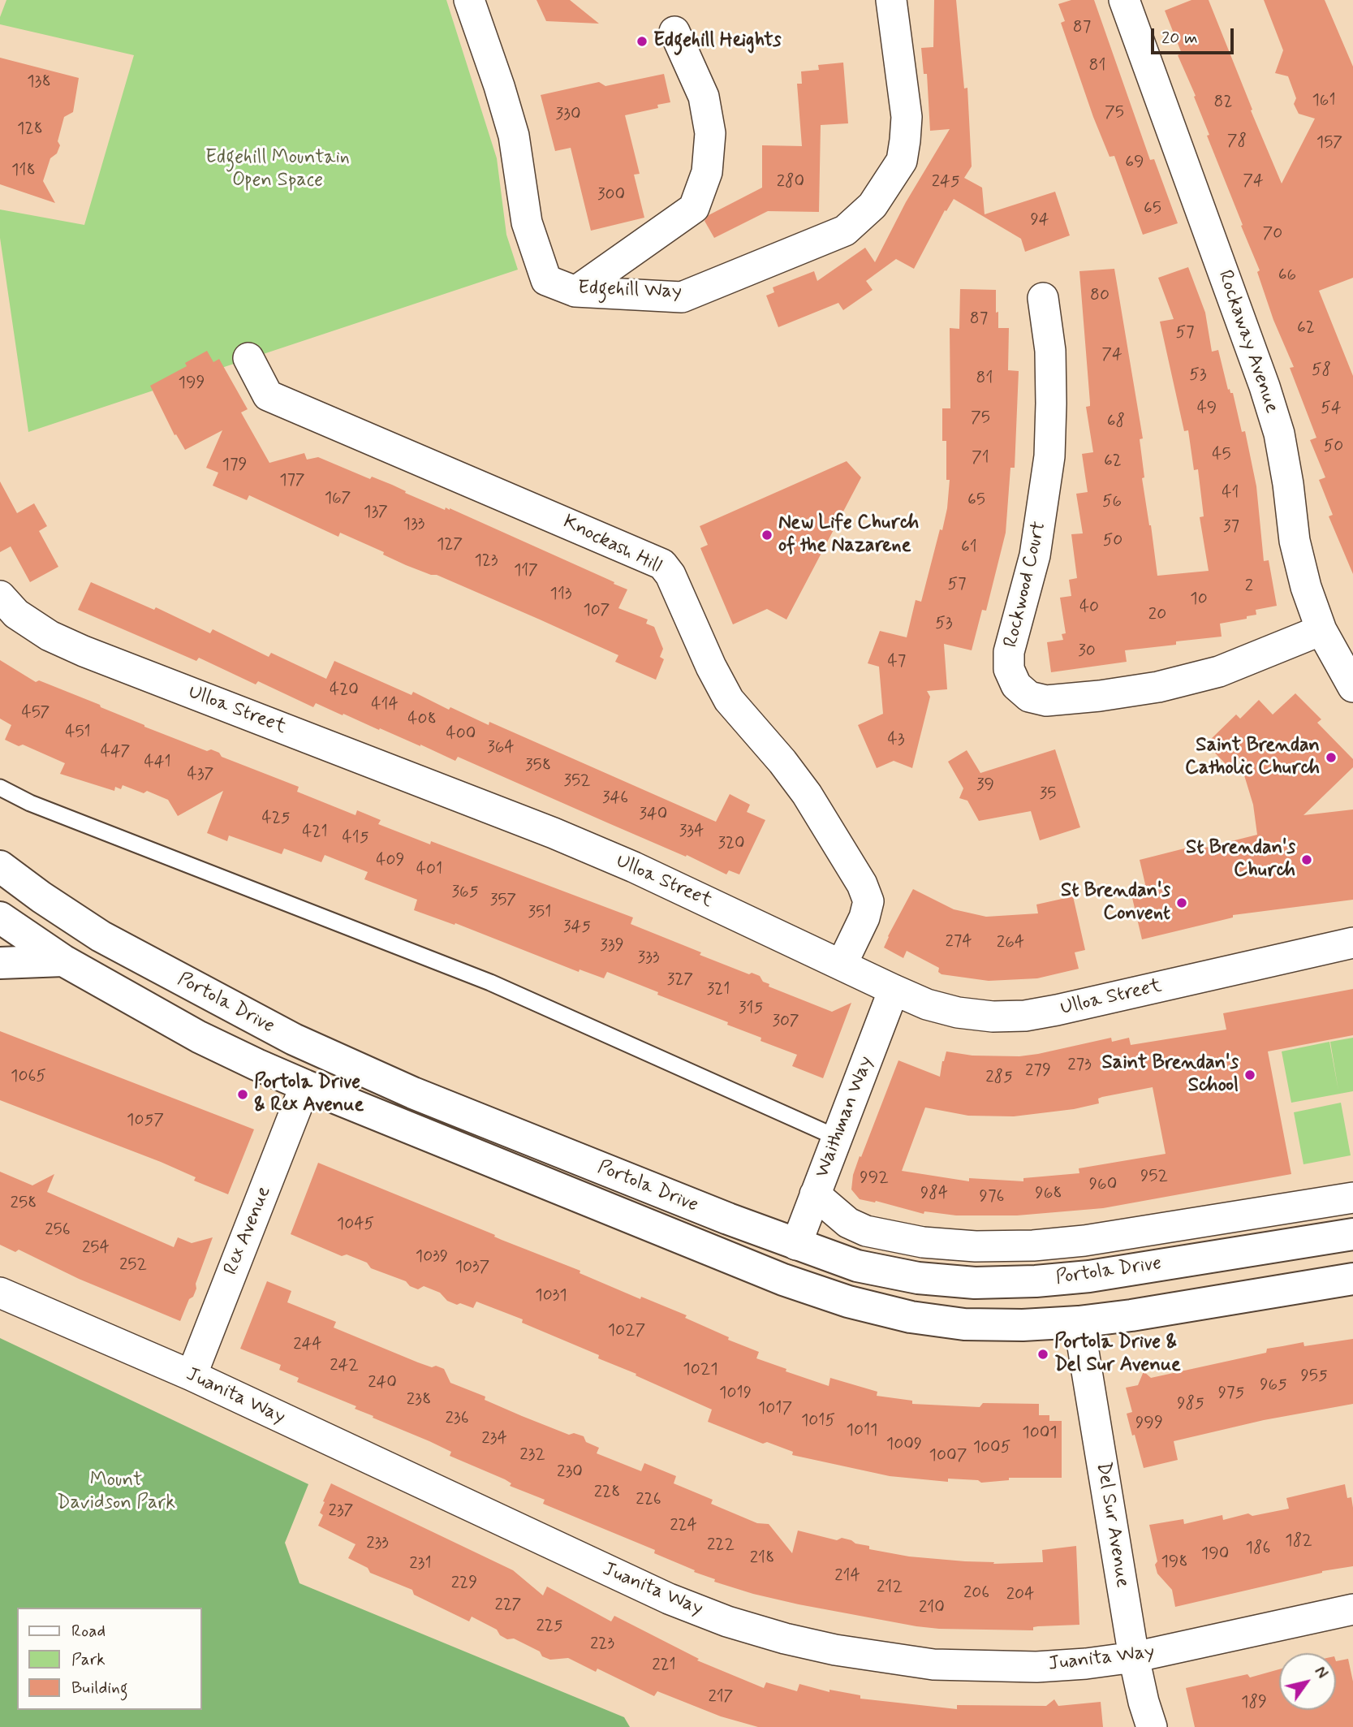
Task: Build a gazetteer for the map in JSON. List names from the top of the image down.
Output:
{
  "streets": {
    "main road": ["Portola Drive"],
    "street": [
      "Edgehill Way",
      "Rockaway Avenue",
      "Knockash Hill",
      "Rockwood Court",
      "Ulloa Street",
      "Waithman Way",
      "Rex Avenue",
      "Juanita Way",
      "Del Sur Avenue"
    ]
  },
  "crossings": [
    ["Rockaway Avenue", "Rockwood Court"],
    ["Knockash Hill", "Ulloa Street"],
    ["Ulloa Street", "Waithman Way"],
    ["Portola Drive", "Waithman Way"],
    ["Portola Drive", "Rex Avenue"],
    ["Portola Drive", "Del Sur Avenue"],
    ["Rex Avenue", "Juanita Way"],
    ["Juanita Way", "Del Sur Avenue"]
  ],
  "parks": ["Edgehill Mountain Open Space", "Mount Davidson Park"],
  "places": [
    "Edgehill Heights",
    "New Life Church of the Nazarene",
    "Saint Brendan Catholic Church",
    "St Brendan's Church",
    "St Brendan's Convent",
    "Saint Brendan's School",
    "Portola Drive & Rex Avenue",
    "Portola Drive & Del Sur Avenue"
  ],
  "house_numbers": [
    "87",
    "81",
    "138",
    "161",
    "82",
    "75",
    "330",
    "128",
    "78",
    "157",
    "69",
    "118",
    "74",
    "280",
    "245",
    "300",
    "65",
    "94",
    "70",
    "66",
    "80",
    "87",
    "62",
    "57",
    "74",
    "58",
    "53",
    "81",
    "199",
    "49",
    "54",
    "75",
    "68",
    "50",
    "45",
    "71",
    "62",
    "179",
    "177",
    "41",
    "167",
    "65",
    "56",
    "137",
    "133",
    "37",
    "50",
    "127",
    "61",
    "123",
    "117",
    "57",
    "2",
    "113",
    "10",
    "40",
    "107",
    "20",
    "53",
    "30",
    "47",
    "420",
    "414",
    "457",
    "408",
    "451",
    "400",
    "43",
    "364",
    "447",
    "441",
    "358",
    "437",
    "352",
    "39",
    "35",
    "346",
    "340",
    "425",
    "334",
    "421",
    "415",
    "320",
    "409",
    "401",
    "365",
    "357",
    "351",
    "345",
    "274",
    "264",
    "339",
    "333",
    "327",
    "321",
    "315",
    "307",
    "273",
    "279",
    "1065",
    "285",
    "1057",
    "952",
    "992",
    "960",
    "984",
    "968",
    "976",
    "258",
    "1045",
    "256",
    "254",
    "1039",
    "252",
    "1037",
    "1031",
    "1027",
    "244",
    "242",
    "1021",
    "955",
    "240",
    "965",
    "1019",
    "975",
    "238",
    "985",
    "1017",
    "236",
    "1015",
    "999",
    "1011",
    "1001",
    "234",
    "1009",
    "1005",
    "232",
    "1007",
    "230",
    "228",
    "226",
    "237",
    "224",
    "182",
    "233",
    "222",
    "186",
    "190",
    "218",
    "198",
    "231",
    "214",
    "229",
    "212",
    "206",
    "204",
    "227",
    "210",
    "225",
    "223",
    "221",
    "217",
    "189"
  ],
  "legend": ["Road", "Park", "Building"],
  "scale_bar": "20 m",
  "north": "top right"
}
